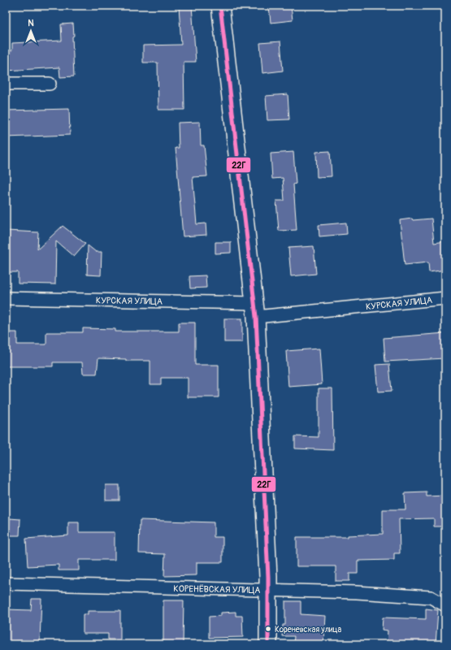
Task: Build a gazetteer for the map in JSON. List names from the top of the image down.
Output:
{
  "streets": {
    "street": ["КУРСКАЯ УЛИЦА", "КОРЕНЁВСКАЯ УЛИЦА"]
  },
  "places": ["Кореневская улица"],
  "lines": ["transit line 22Г"],
  "north": "top"
}
